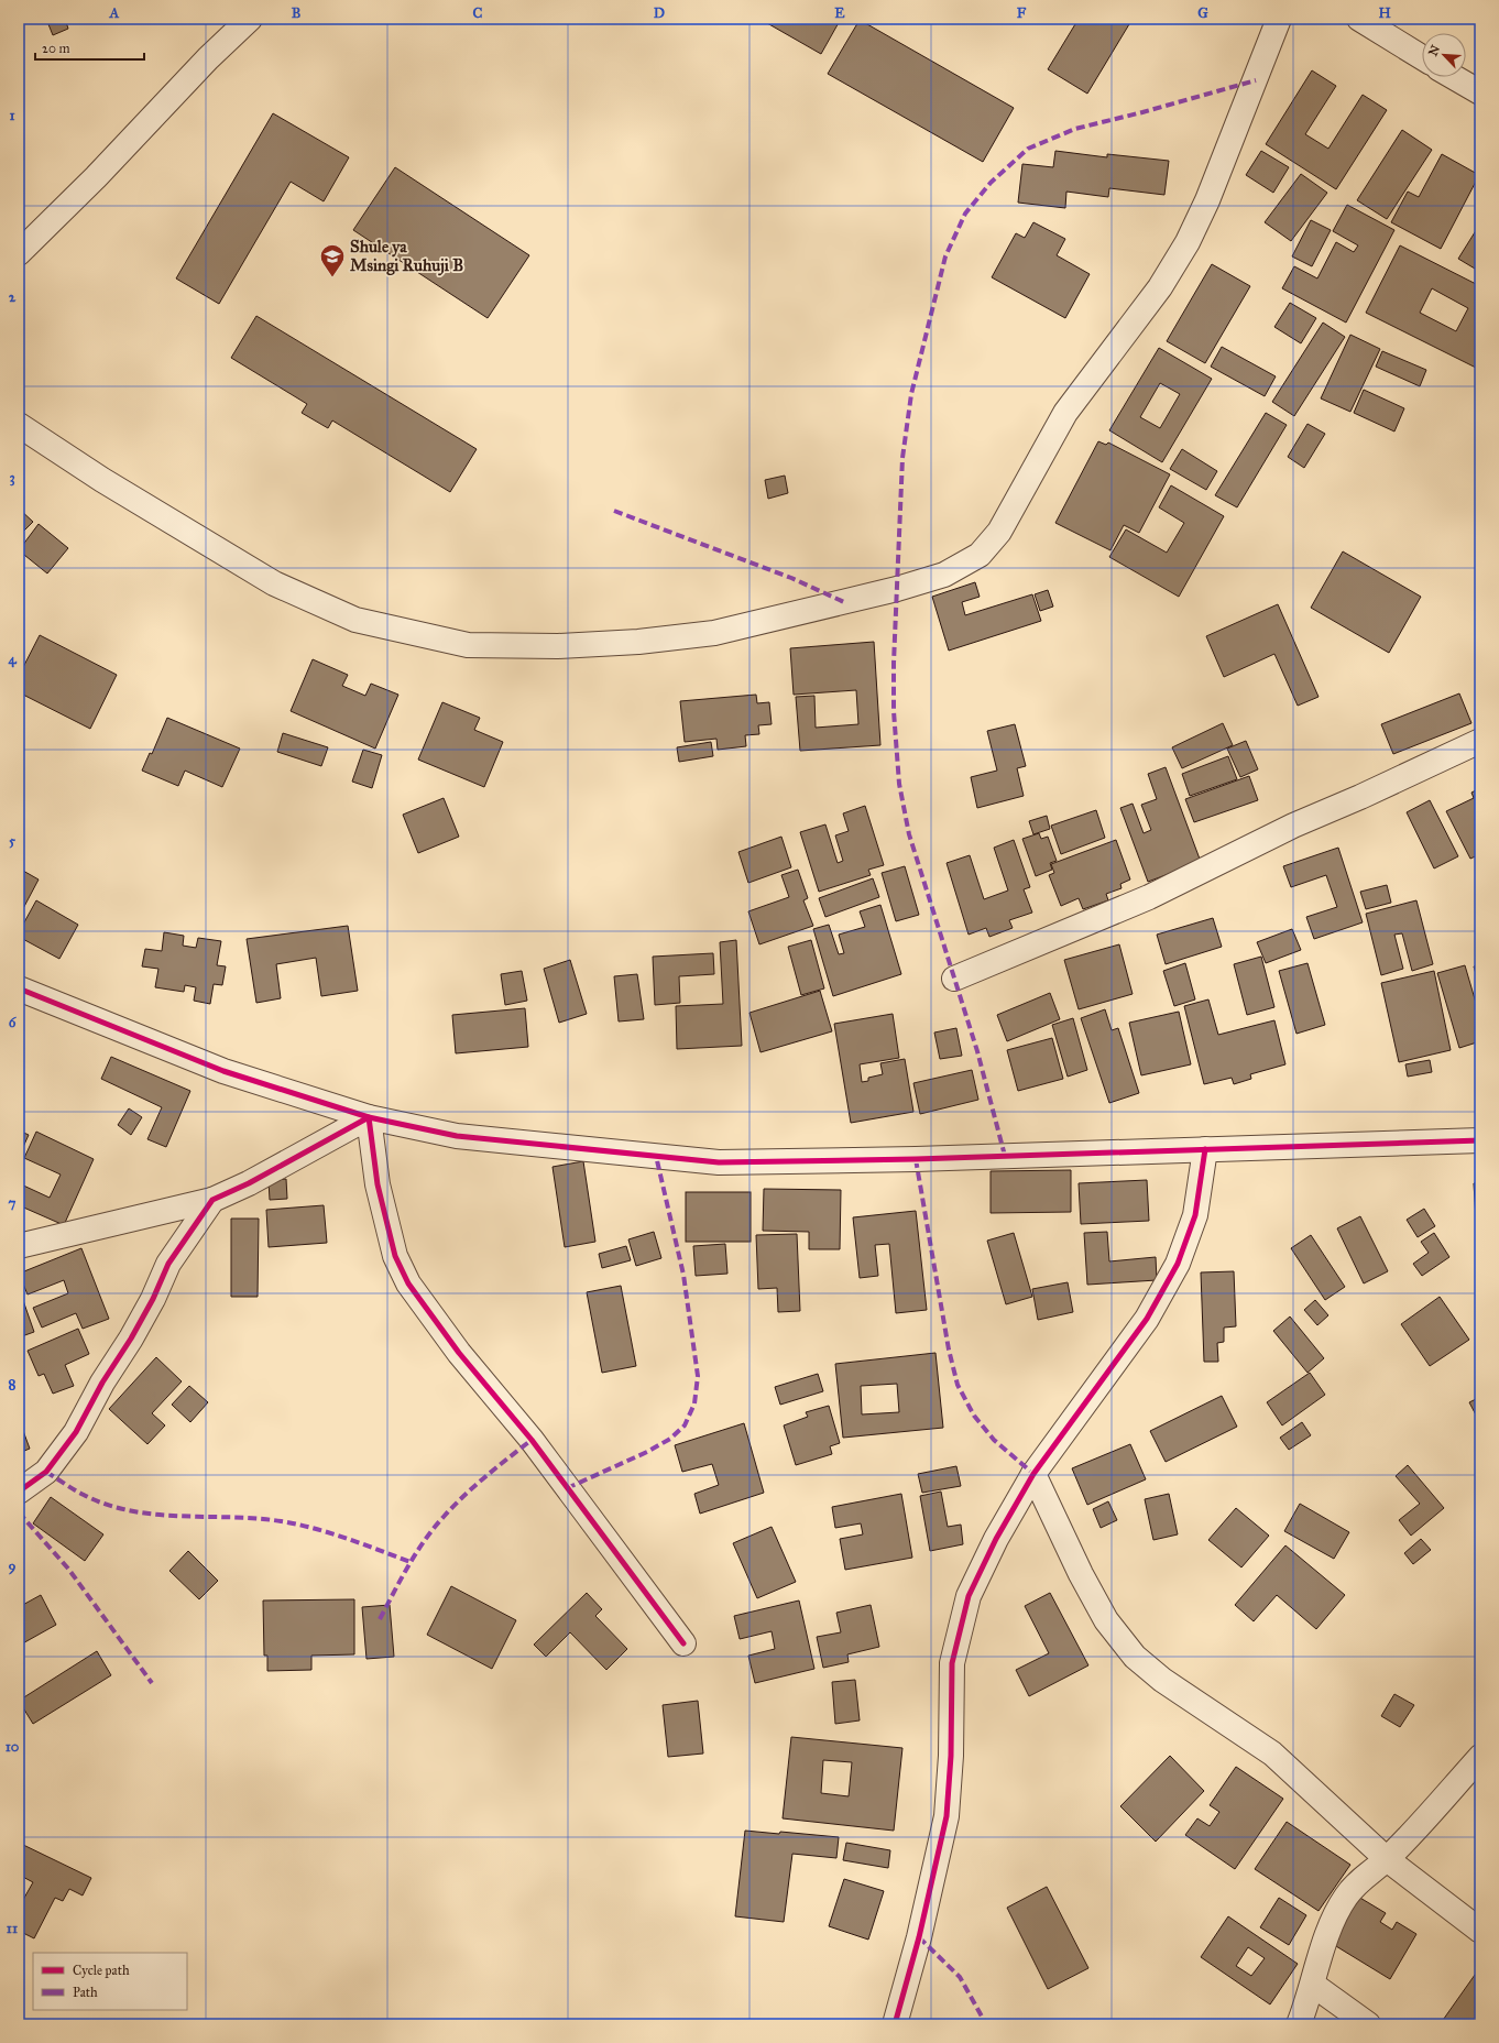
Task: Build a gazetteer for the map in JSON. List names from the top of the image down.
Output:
{
  "places": {
    "school or university": ["Shule ya Msingi Ruhuji B"]
  },
  "legend": ["Cycle path", "Path"],
  "scale_bar": "20 m",
  "north": "top left",
  "grid": {
    "columns": [
      "A",
      "B",
      "C",
      "D",
      "E",
      "F",
      "G",
      "H"
    ],
    "rows": [
      "1",
      "2",
      "3",
      "4",
      "5",
      "6",
      "7",
      "8",
      "9",
      "10",
      "11"
    ]
  }
}
